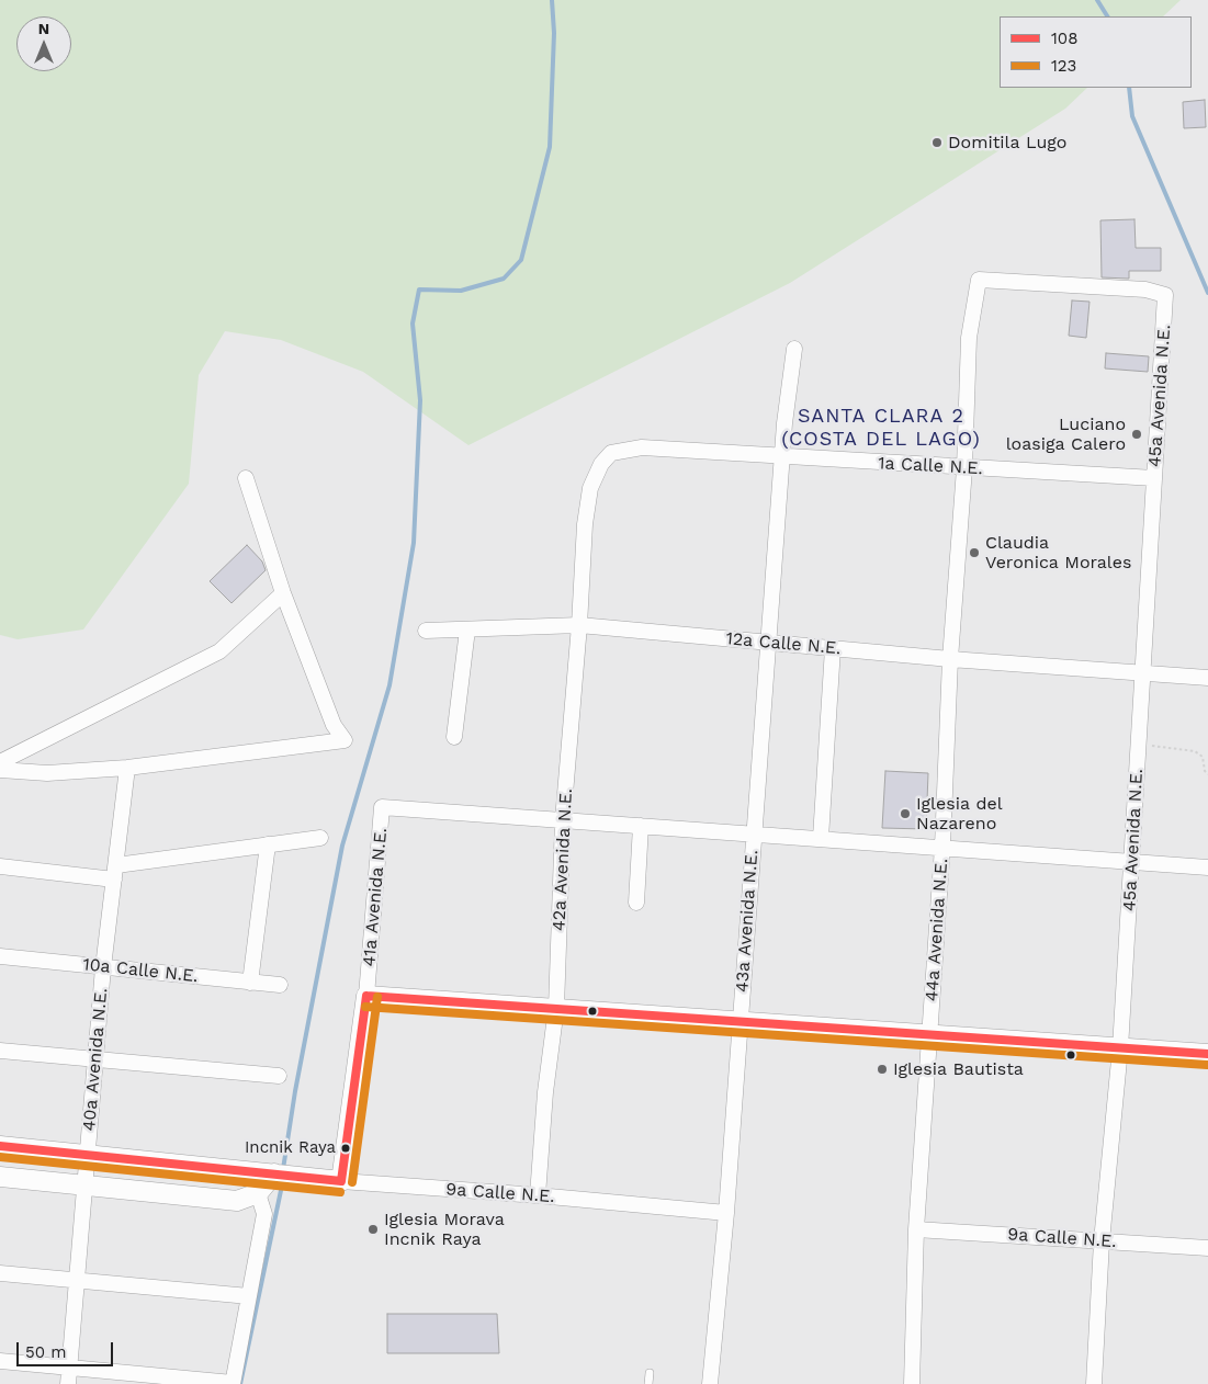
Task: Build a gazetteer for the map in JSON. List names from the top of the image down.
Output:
{
  "streets": {
    "street": [
      "45a Avenida N.E.",
      "1a Calle N.E.",
      "12a Calle N.E.",
      "42a Avenida N.E.",
      "41a Avenida N.E.",
      "43a Avenida N.E.",
      "44a Avenida N.E.",
      "10a Calle N.E.",
      "40a Avenida N.E.",
      "9a Calle N.E."
    ]
  },
  "crossings": [
    ["45a Avenida N.E.", "1a Calle N.E."],
    ["45a Avenida N.E.", "12a Calle N.E."],
    ["45a Avenida N.E.", "44a Avenida N.E."],
    ["45a Avenida N.E.", "9a Calle N.E."],
    ["1a Calle N.E.", "42a Avenida N.E."],
    ["1a Calle N.E.", "43a Avenida N.E."],
    ["1a Calle N.E.", "44a Avenida N.E."],
    ["12a Calle N.E.", "42a Avenida N.E."],
    ["12a Calle N.E.", "43a Avenida N.E."],
    ["12a Calle N.E.", "44a Avenida N.E."],
    ["42a Avenida N.E.", "41a Avenida N.E."],
    ["42a Avenida N.E.", "9a Calle N.E."],
    ["41a Avenida N.E.", "9a Calle N.E."],
    ["43a Avenida N.E.", "9a Calle N.E."],
    ["44a Avenida N.E.", "9a Calle N.E."],
    ["10a Calle N.E.", "40a Avenida N.E."],
    ["40a Avenida N.E.", "9a Calle N.E."]
  ],
  "districts": ["SANTA CLARA 2 (COSTA DEL LAGO)"],
  "places": [
    "Domitila Lugo",
    "Luciano loasiga Calero",
    "Claudia Veronica Morales",
    "Iglesia del Nazareno",
    "Iglesia Bautista",
    "Incnik Raya",
    "Iglesia Morava Incnik Raya"
  ],
  "lines": ["transit line 108", "transit line 123"],
  "legend": ["108", "123"],
  "scale_bar": "50 m",
  "north": "top"
}
